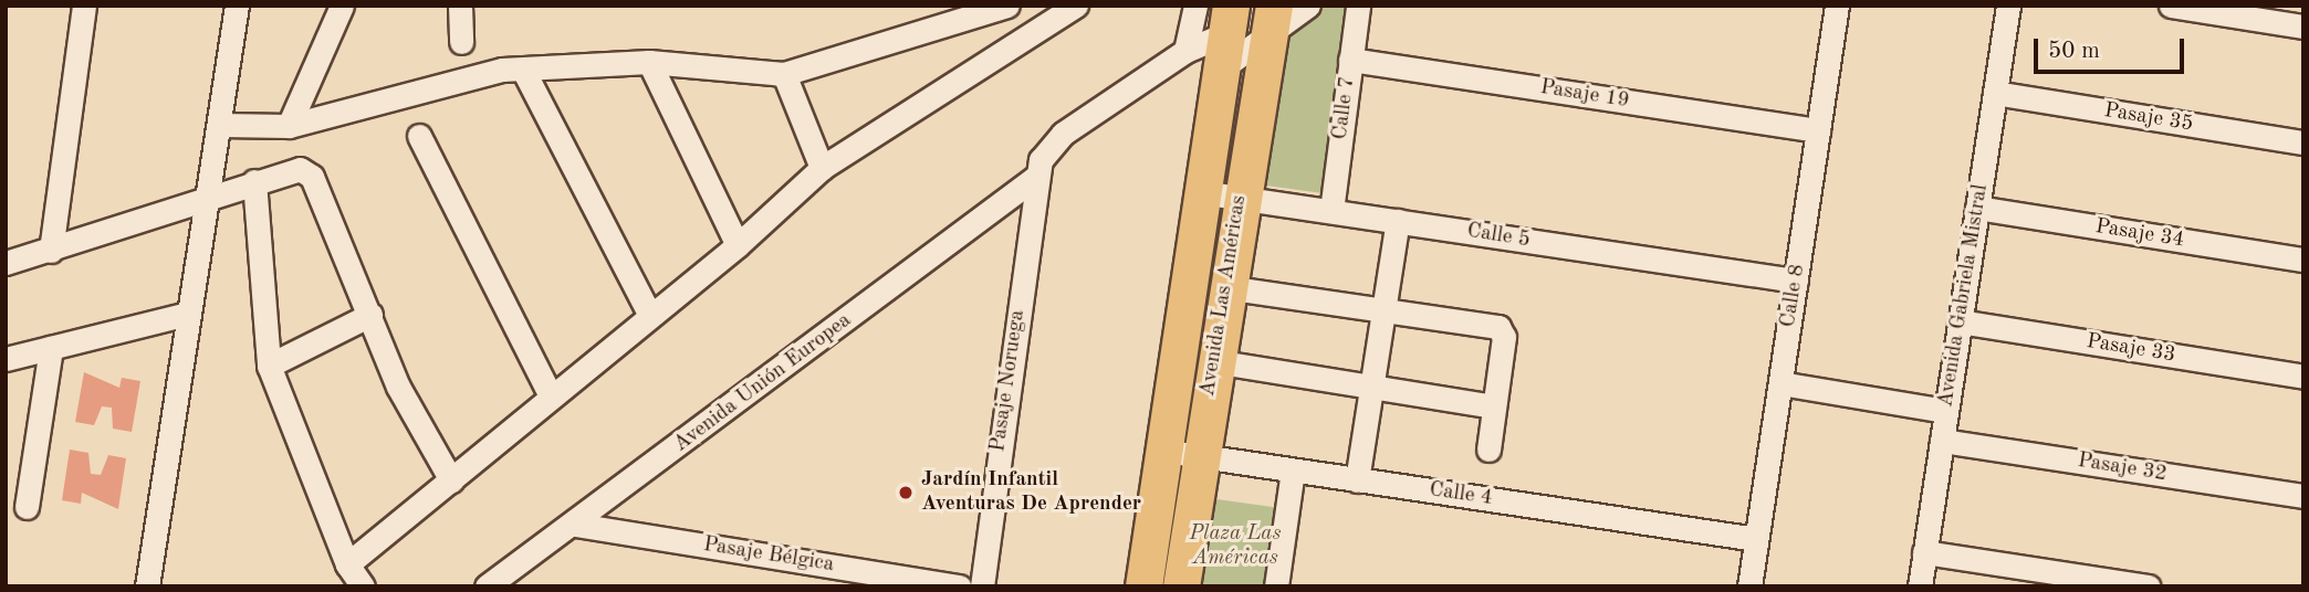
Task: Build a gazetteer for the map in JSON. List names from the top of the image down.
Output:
{
  "streets": {
    "main road": ["Avenida Las Américas"],
    "street": [
      "Pasaje 19",
      "Calle 7",
      "Pasaje 35",
      "Pasaje 34",
      "Calle 5",
      "Calle 8",
      "Avenida Gabriela Mistral",
      "Pasaje 33",
      "Pasaje Noruega",
      "Avenida Unión Europea",
      "Pasaje 32",
      "Calle 4",
      "Pasaje Bélgica"
    ]
  },
  "crossings": [
    ["Pasaje 19", "Calle 7"],
    ["Pasaje 19", "Calle 8"],
    ["Calle 7", "Calle 5"],
    ["Pasaje 35", "Avenida Gabriela Mistral"],
    ["Pasaje 34", "Avenida Gabriela Mistral"],
    ["Calle 5", "Avenida Las Américas"],
    ["Calle 5", "Calle 8"],
    ["Avenida Las Américas", "Calle 4"],
    ["Calle 8", "Calle 4"],
    ["Avenida Gabriela Mistral", "Pasaje 33"],
    ["Avenida Gabriela Mistral", "Pasaje 32"],
    ["Pasaje Noruega", "Avenida Unión Europea"],
    ["Avenida Unión Europea", "Pasaje Bélgica"]
  ],
  "parks": ["Plaza Las Américas"],
  "places": ["Jardín Infantil Aventuras De Aprender"],
  "scale_bar": "50 m"
}
